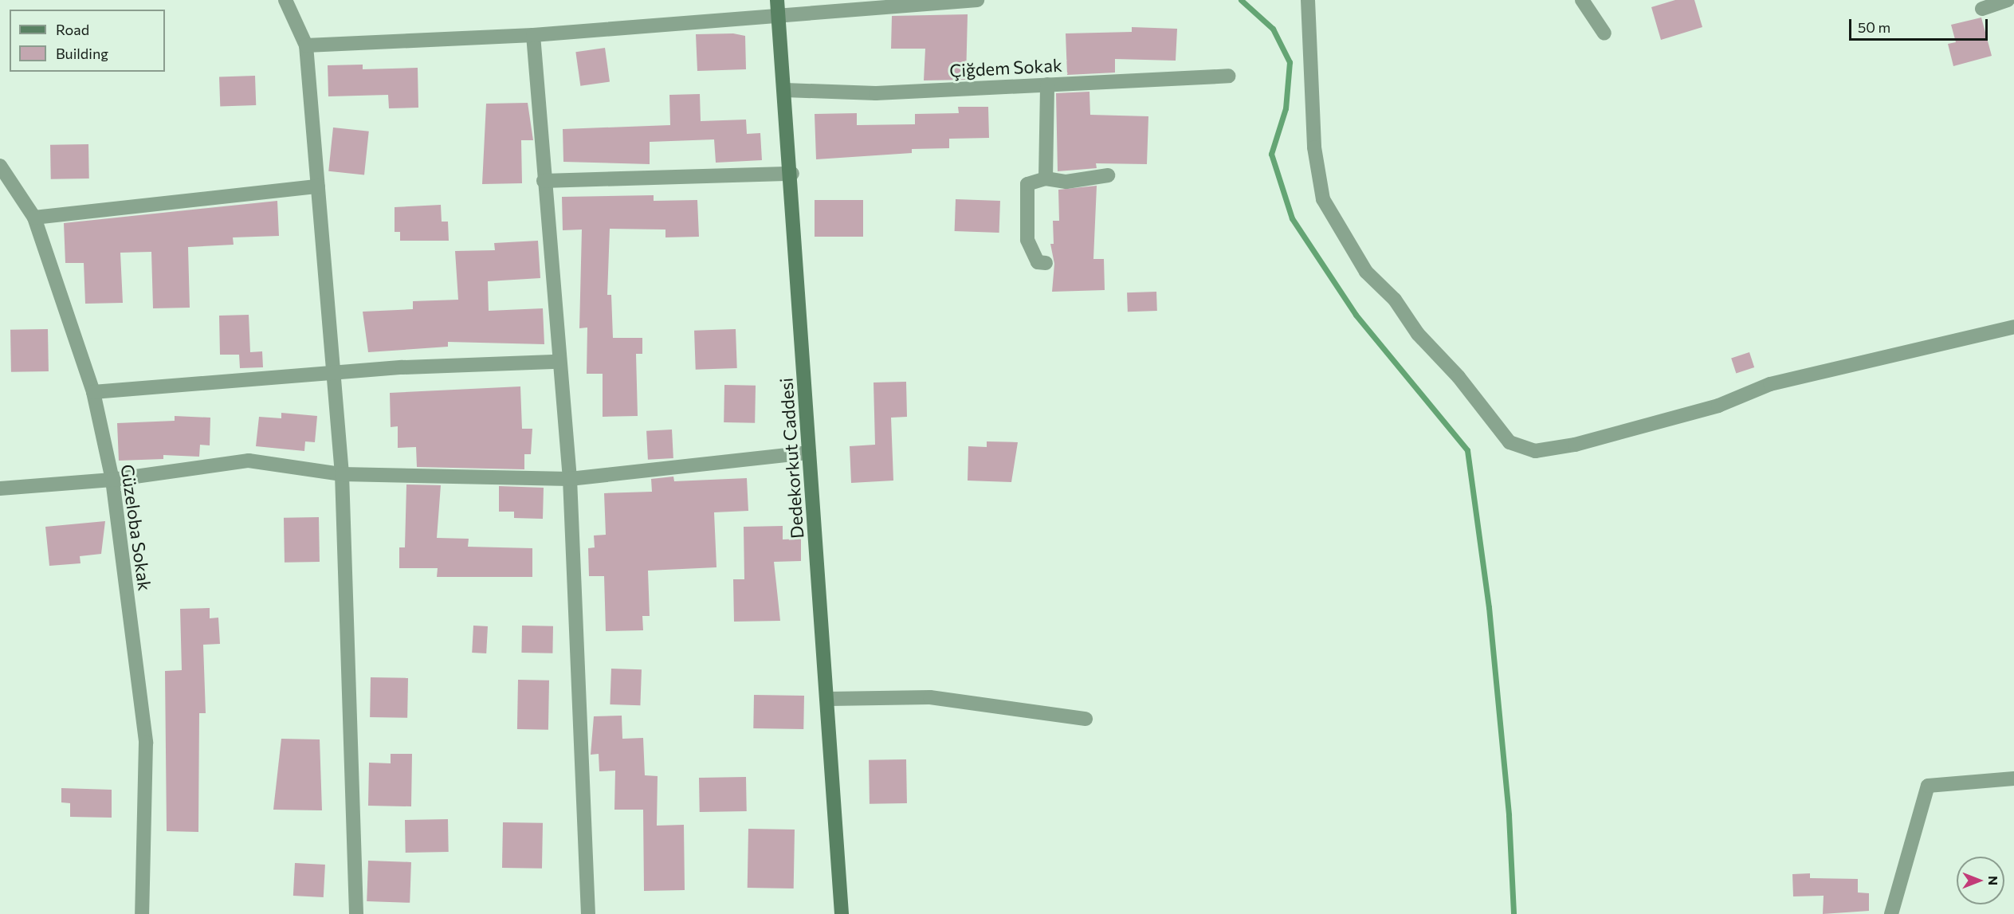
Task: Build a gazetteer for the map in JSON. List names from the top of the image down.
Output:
{
  "streets": {
    "street": ["Çiğdem Sokak", "Dedekorkut Caddesi", "Güzeloba Sokak"]
  },
  "crossings": [
    ["Çiğdem Sokak", "Dedekorkut Caddesi"]
  ],
  "legend": ["Road", "Building"],
  "scale_bar": "50 m",
  "north": "right"
}
